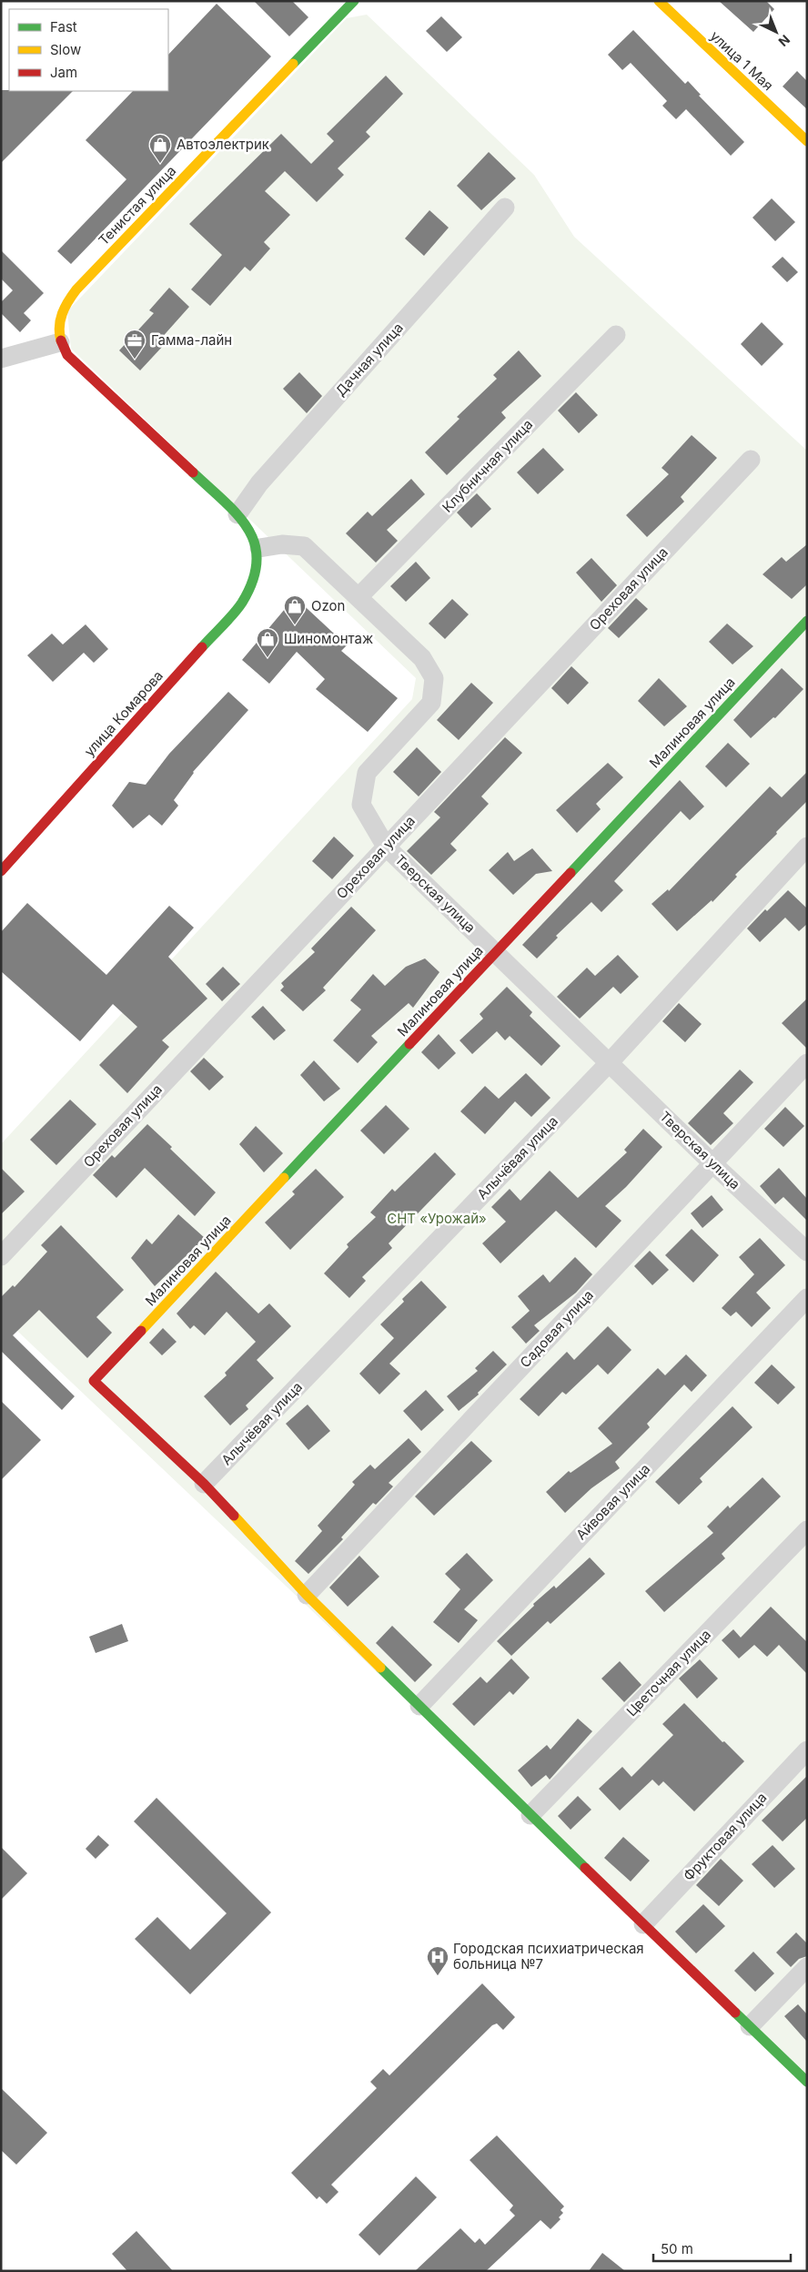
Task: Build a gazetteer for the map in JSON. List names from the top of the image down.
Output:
{
  "streets": {
    "street": [
      "улица 1 Мая",
      "Тенистая улица",
      "Дачная улица",
      "Клубничная улица",
      "Ореховая улица",
      "улица Комарова",
      "Малиновая улица",
      "Тверская улица",
      "Алычёвая улица",
      "Садовая улица",
      "Айвовая улица",
      "Цветочная улица",
      "Фруктовая улица"
    ]
  },
  "crossings": [
    ["Клубничная улица", "Тверская улица"],
    ["Ореховая улица", "Тверская улица"],
    ["улица Комарова", "Тверская улица"],
    ["Малиновая улица", "Тверская улица"],
    ["Малиновая улица", "Алычёвая улица"],
    ["Тверская улица", "Алычёвая улица"],
    ["Тверская улица", "Садовая улица"]
  ],
  "parks": ["СНТ «Урожай»"],
  "places": {
    "shop": ["Автоэлектрик", "Ozon", "Шиномонтаж"],
    "office": ["Гамма-лайн"],
    "hospital": ["Городская психиатрическая больница №7"]
  },
  "legend": ["Fast", "Slow", "Jam"],
  "scale_bar": "50 m",
  "north": "bottom right"
}
